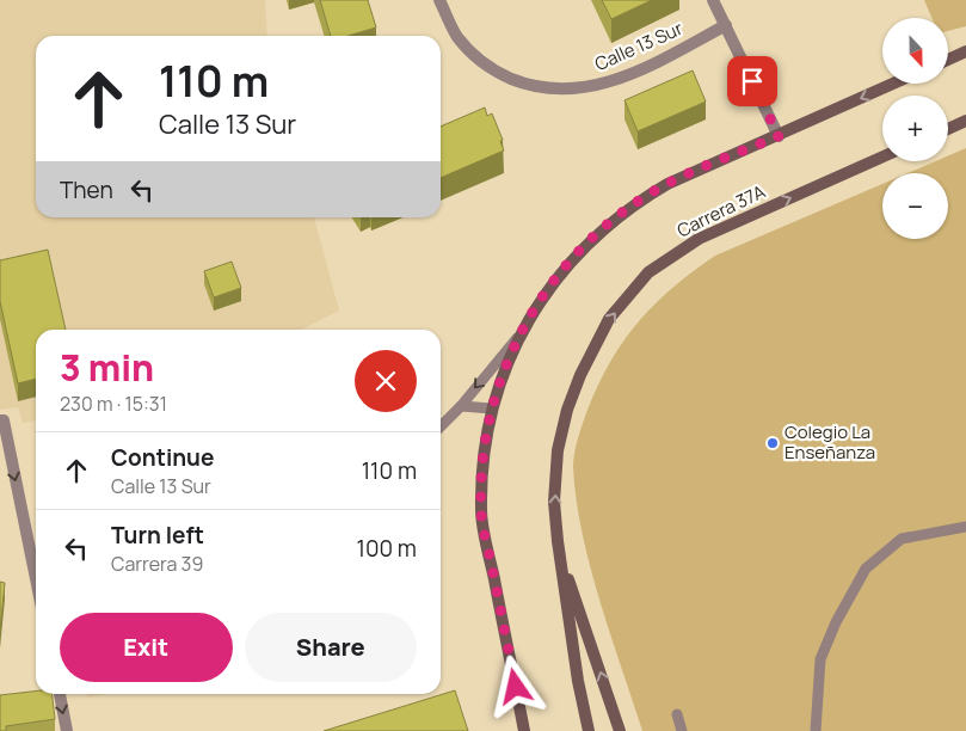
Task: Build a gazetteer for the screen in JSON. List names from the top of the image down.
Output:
{
  "streets": {
    "street": ["Calle 13 Sur", "Carrera 37A"]
  },
  "places": ["Colegio La Enseñanza"],
  "north": "bottom",
  "page": {
    "map_buttons": ["+", "−"],
    "turn": ["110 m", "Calle 13 Sur"],
    "then": "Then",
    "heading": ["3 min", "230 m · 15:31"],
    "list": [
      {
        "name": "Continue",
        "note": "Calle 13 Sur",
        "value": "110 m"
      },
      {
        "name": "Turn left",
        "note": "Carrera 39",
        "value": "100 m"
      }
    ],
    "buttons": ["Exit", "Share"]
  }
}
